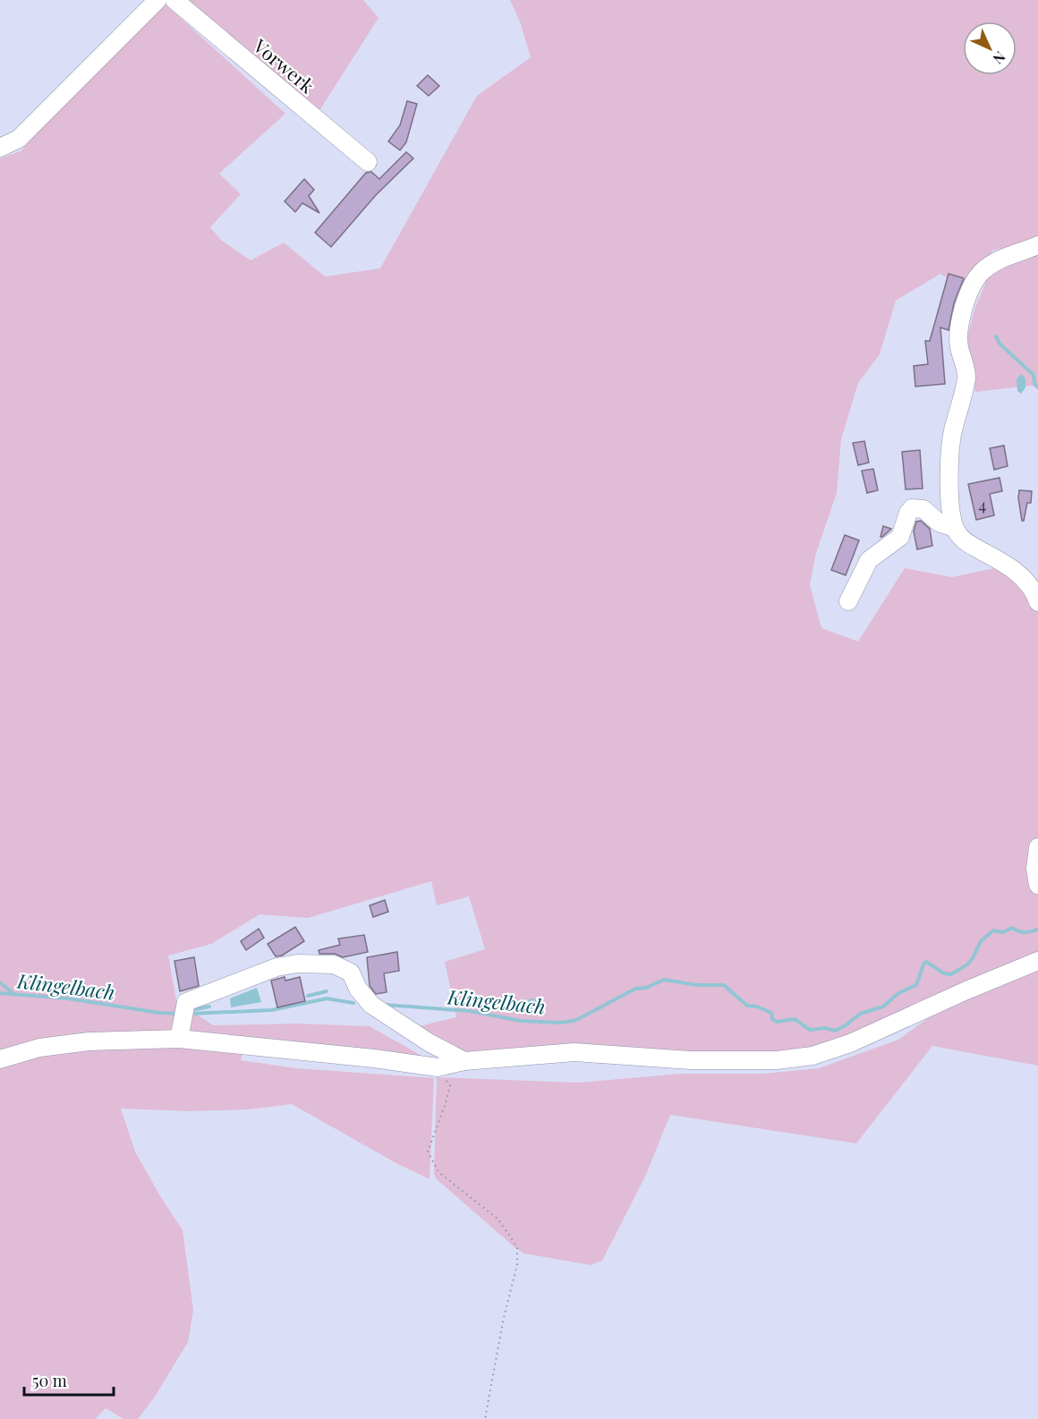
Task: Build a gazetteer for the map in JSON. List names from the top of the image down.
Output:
{
  "streets": {
    "street": ["Vorwerk"]
  },
  "water": ["Klingelbach"],
  "house_numbers": ["4"],
  "scale_bar": "50 m",
  "north": "bottom right"
}
